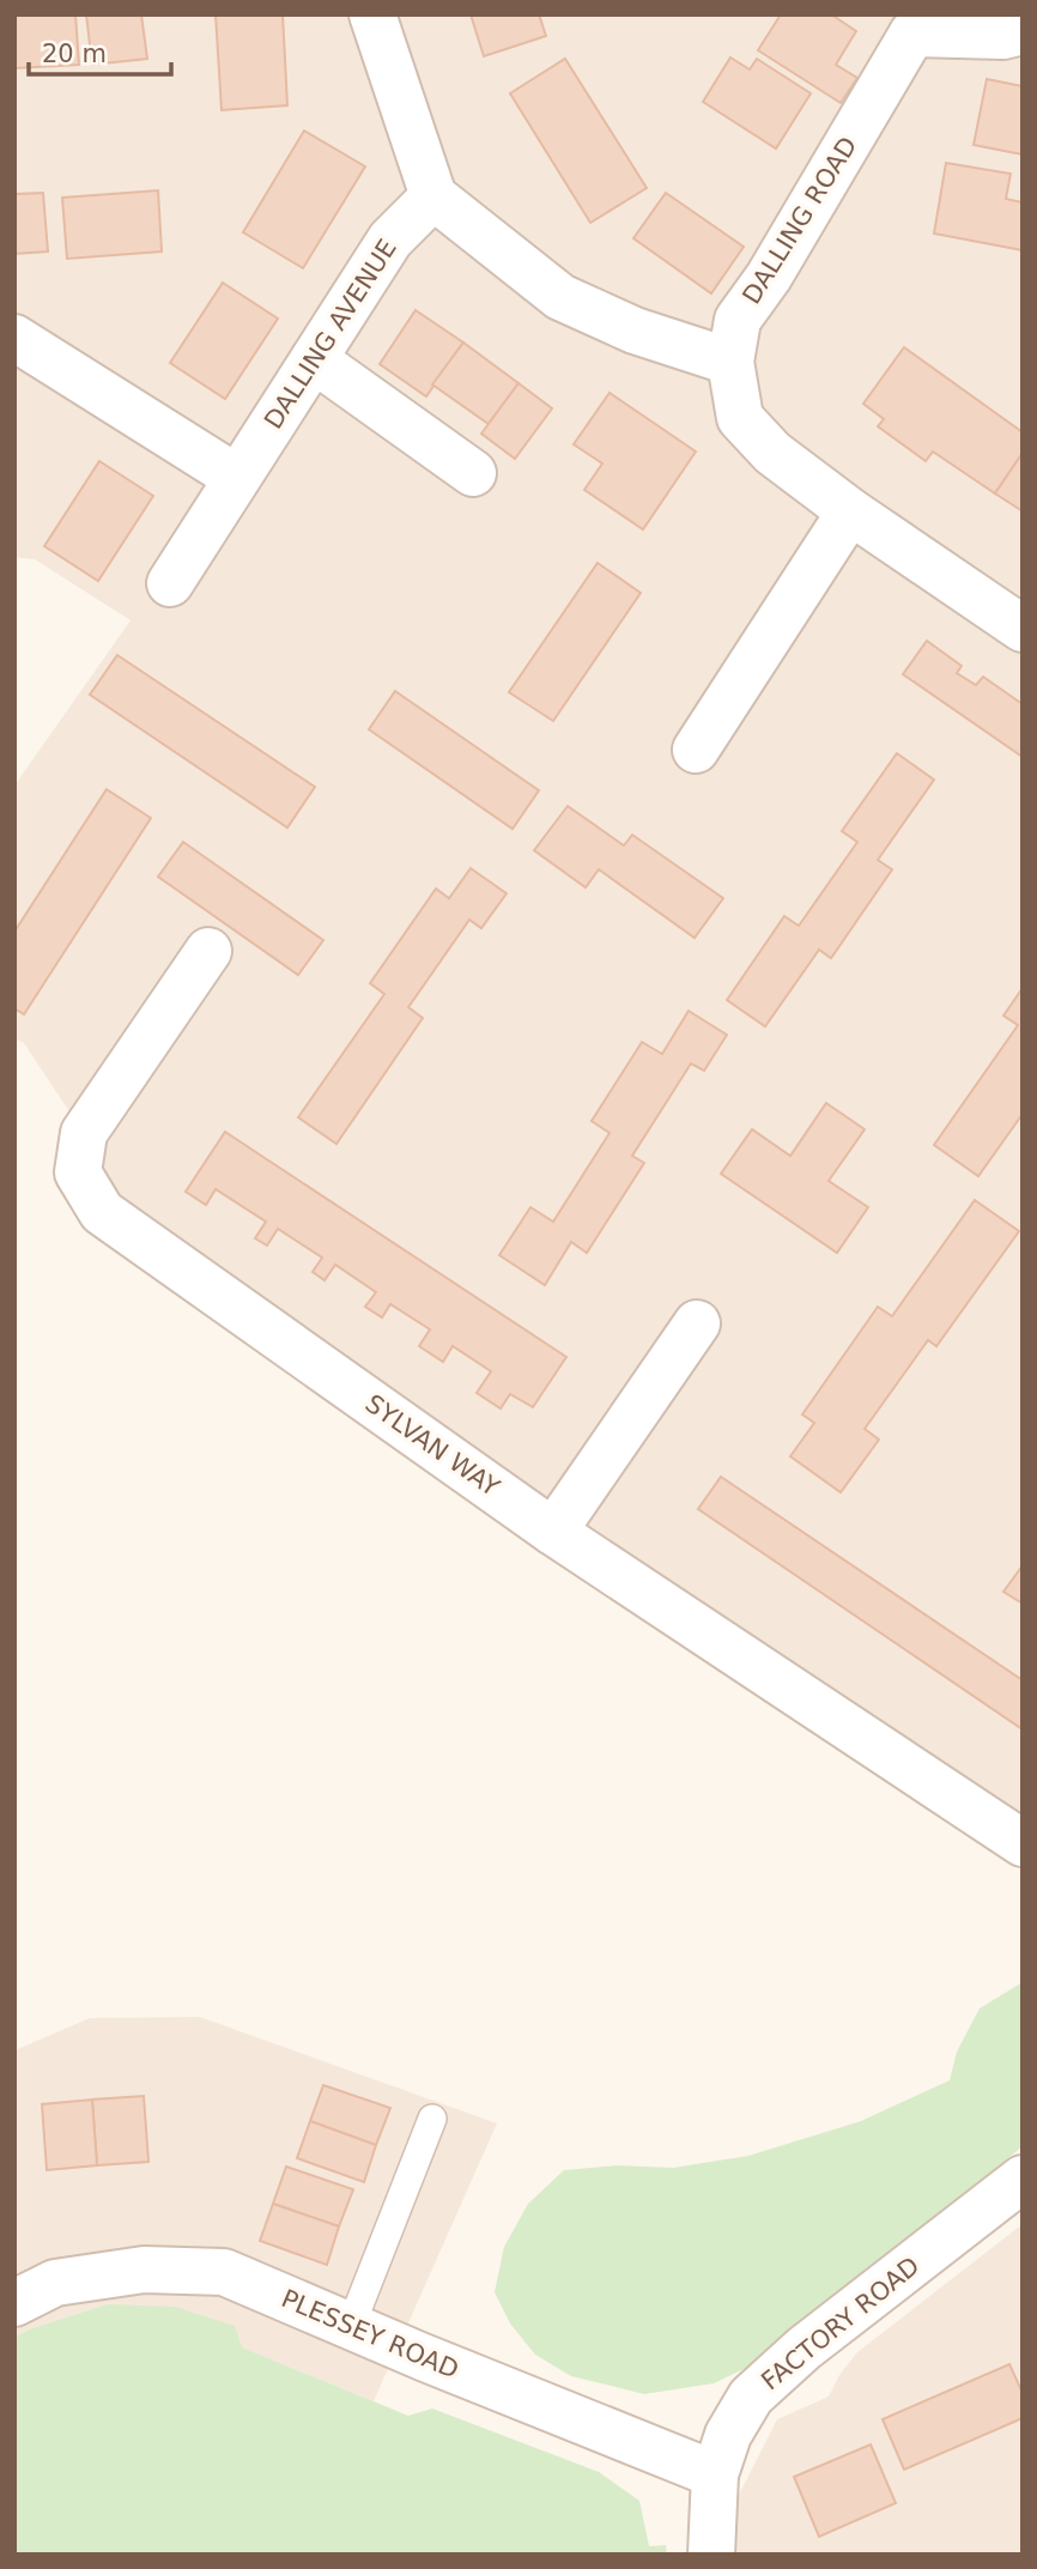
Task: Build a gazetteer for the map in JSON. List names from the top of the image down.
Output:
{
  "streets": {
    "street": [
      "DALLING ROAD",
      "DALLING AVENUE",
      "SYLVAN WAY",
      "FACTORY ROAD",
      "PLESSEY ROAD"
    ]
  },
  "crossings": [
    ["FACTORY ROAD", "PLESSEY ROAD"]
  ],
  "scale_bar": "20 m"
}
